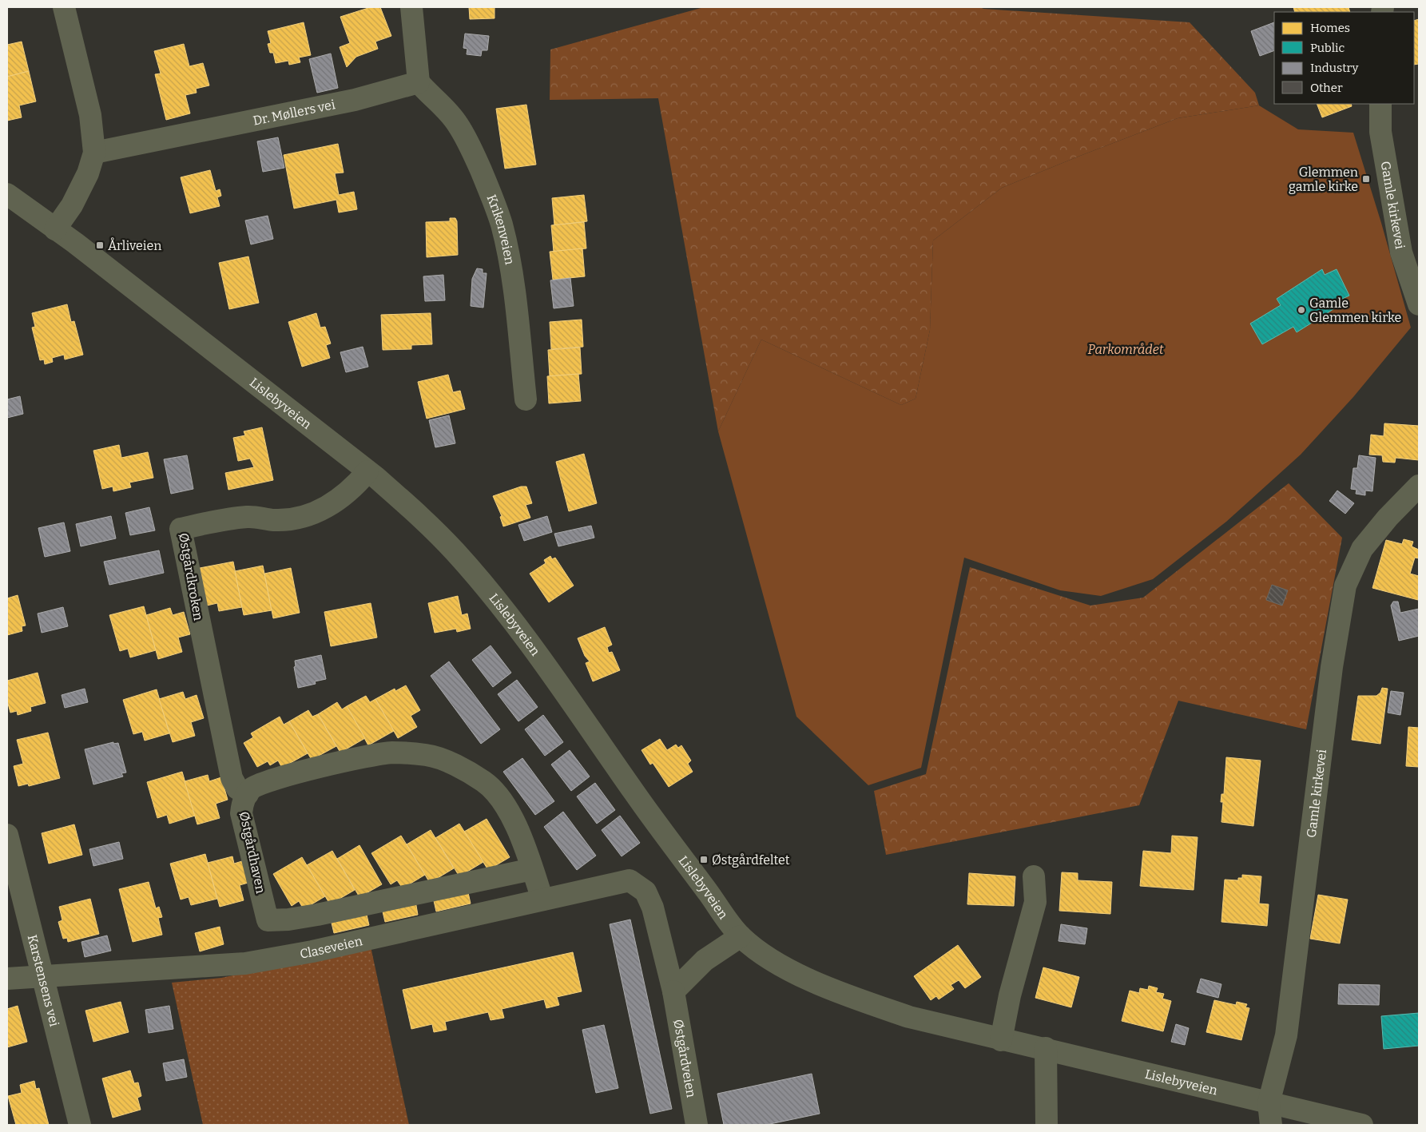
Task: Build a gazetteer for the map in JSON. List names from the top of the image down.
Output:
{
  "streets": {
    "street": [
      "Dr. Møllers vei",
      "Gamle kirkevei",
      "Krikenveien",
      "Lislebyveien",
      "Østgårdkroken",
      "Østgårdhaven",
      "Claseveien",
      "Karstensens vei",
      "Østgårdveien"
    ]
  },
  "crossings": [
    ["Dr. Møllers vei", "Krikenveien"],
    ["Gamle kirkevei", "Lislebyveien"],
    ["Lislebyveien", "Østgårdkroken"],
    ["Østgårdkroken", "Østgårdhaven"],
    ["Østgårdhaven", "Claseveien"],
    ["Claseveien", "Karstensens vei"],
    ["Claseveien", "Østgårdveien"]
  ],
  "parks": ["Parkområdet"],
  "places": {
    "transit": ["Glemmen gamle kirke", "Årliveien", "Østgårdfeltet"],
    "other": ["Gamle Glemmen kirke"]
  },
  "legend": [
    "Homes",
    "Public",
    "Industry",
    "Other"
  ]
}
